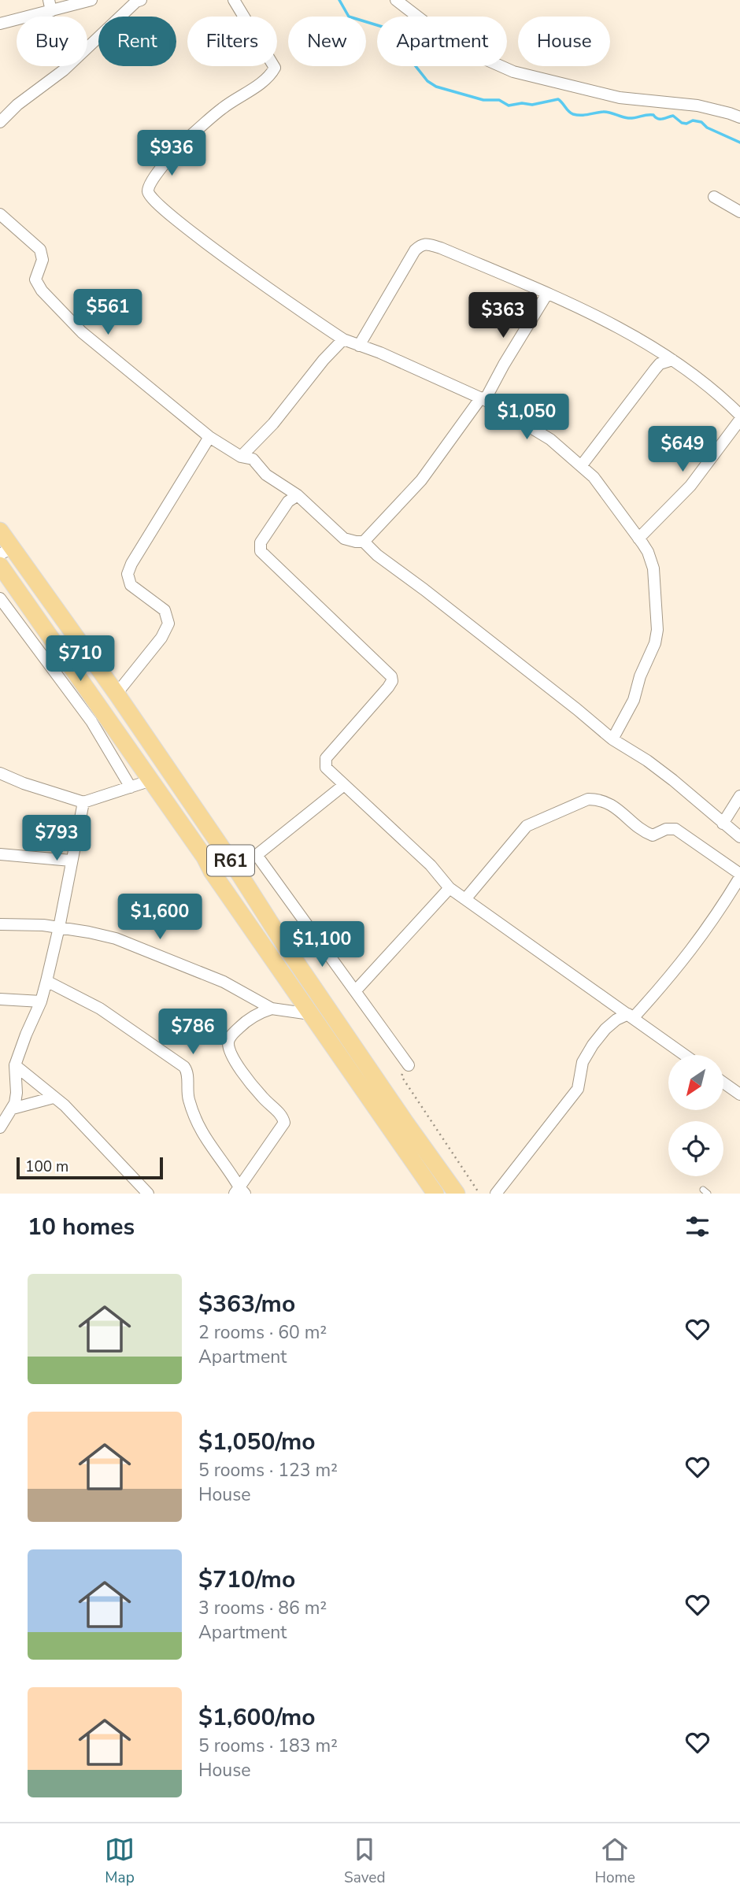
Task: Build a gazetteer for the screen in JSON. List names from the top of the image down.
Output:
{
  "streets": {
    "main road": ["R61"]
  },
  "scale_bar": "100 m",
  "north": "bottom left",
  "page": {
    "chip": [
      "Buy",
      "Rent",
      "Filters",
      "New",
      "Apartment",
      "House"
    ],
    "price": [
      "$936",
      "$561",
      "$363",
      "$1,050",
      "$649",
      "$710",
      "$793",
      "$1,600",
      "$1,100",
      "$786"
    ],
    "scale": "100 m",
    "heading": "10 homes",
    "list": [
      {
        "name": "$363/mo",
        "note": "2 rooms · 60 m² · Apartment"
      },
      {
        "name": "$1,050/mo",
        "note": "5 rooms · 123 m² · House"
      },
      {
        "name": "$710/mo",
        "note": "3 rooms · 86 m² · Apartment"
      },
      {
        "name": "$1,600/mo",
        "note": "5 rooms · 183 m² · House"
      }
    ],
    "tabs": ["Map", "Saved", "Home"]
  }
}
